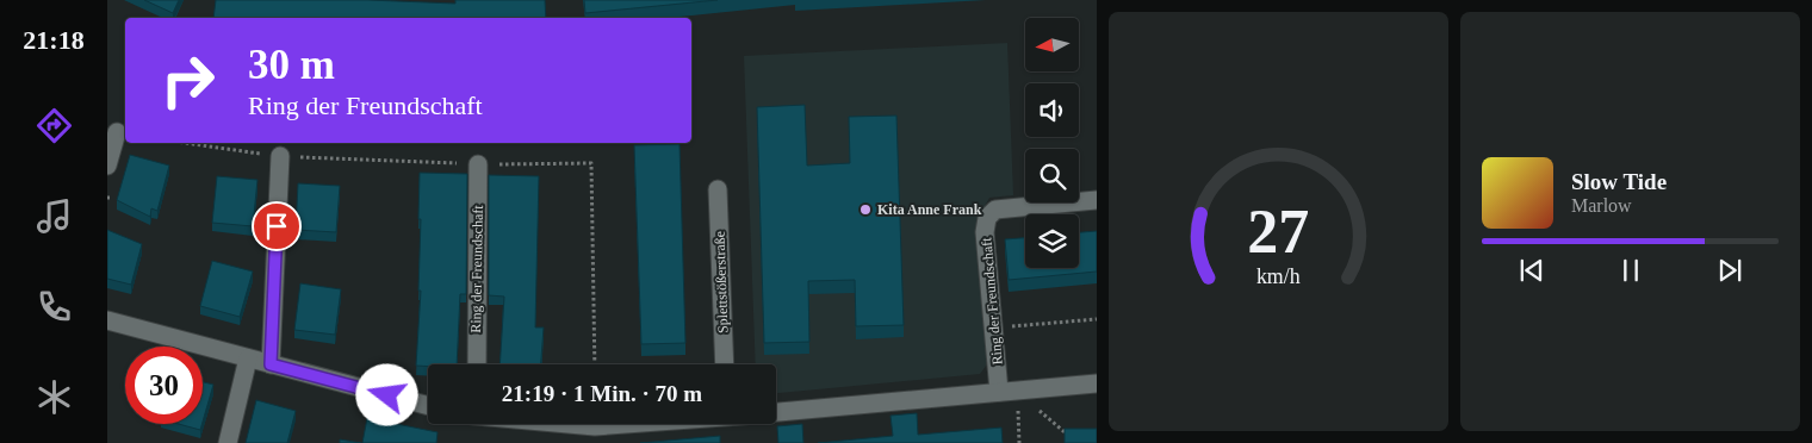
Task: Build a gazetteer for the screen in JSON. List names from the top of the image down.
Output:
{
  "streets": {
    "street": ["Ring der Freundschaft", "Splettstößerstraße"]
  },
  "places": ["Kita Anne Frank"],
  "north": "left",
  "page": {
    "tabs": "21:18",
    "turn": ["30 m", "Ring der Freundschaft"],
    "song": ["Slow Tide", "Marlow"],
    "limit": "30",
    "trip": "21:19 · 1 Min. · 70 m",
    "gauge": ["27", "km/h"]
  }
}
